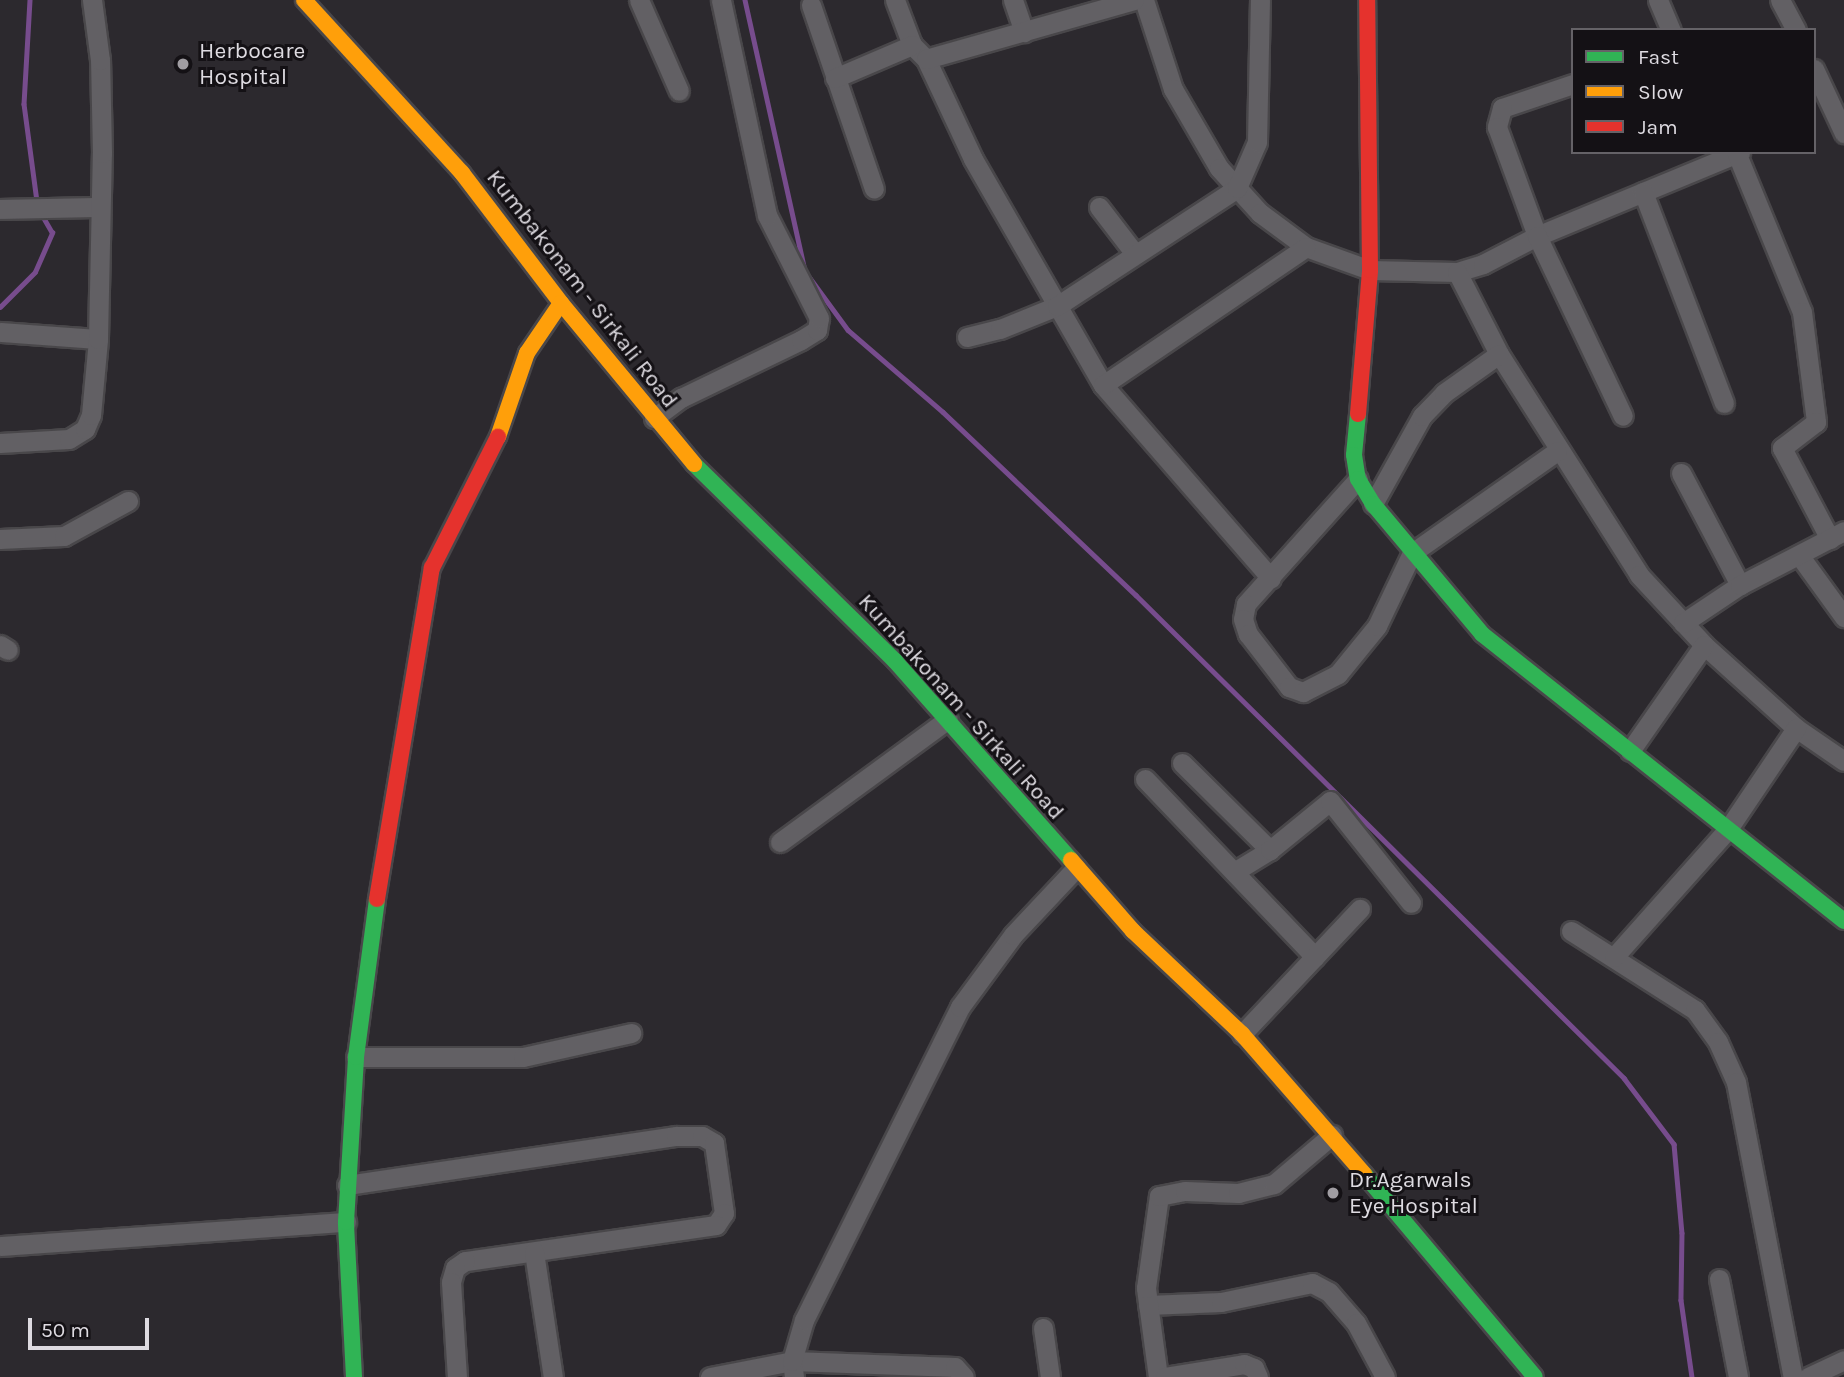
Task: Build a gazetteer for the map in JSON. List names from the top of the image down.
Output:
{
  "streets": {
    "street": ["Kumbakonam - Sirkali Road"]
  },
  "places": ["Herbocare Hospital", "Dr.Agarwals Eye Hospital"],
  "legend": ["Fast", "Slow", "Jam"],
  "scale_bar": "50 m"
}
